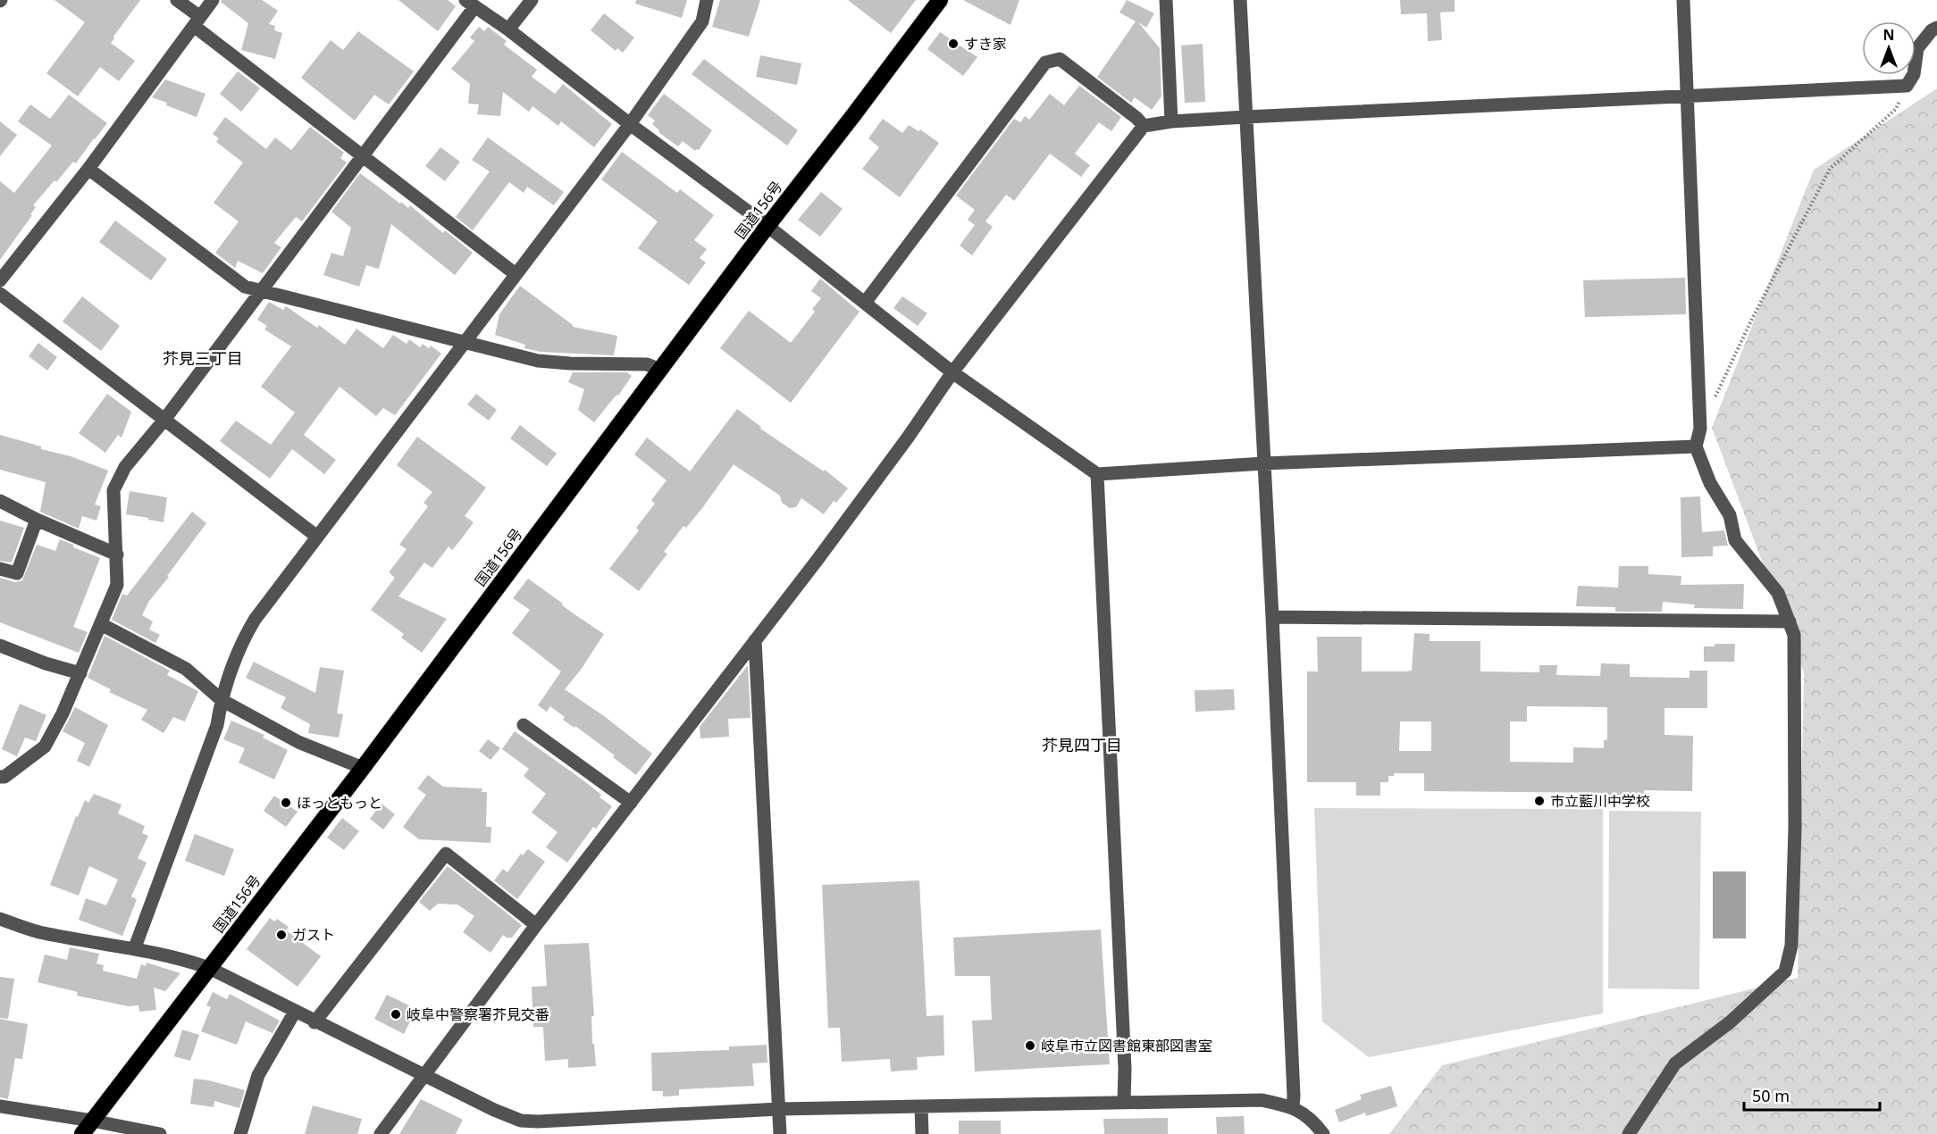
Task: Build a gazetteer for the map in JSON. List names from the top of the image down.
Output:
{
  "streets": {
    "highway": ["国道156号"]
  },
  "districts": ["芥見三丁目", "芥見四丁目"],
  "places": [
    "すき家",
    "市立藍川中学校",
    "ほっともっと",
    "ガスト",
    "岐阜中警察署芥見交番",
    "岐阜市立図書館東部図書室"
  ],
  "scale_bar": "50 m",
  "north": "top"
}
